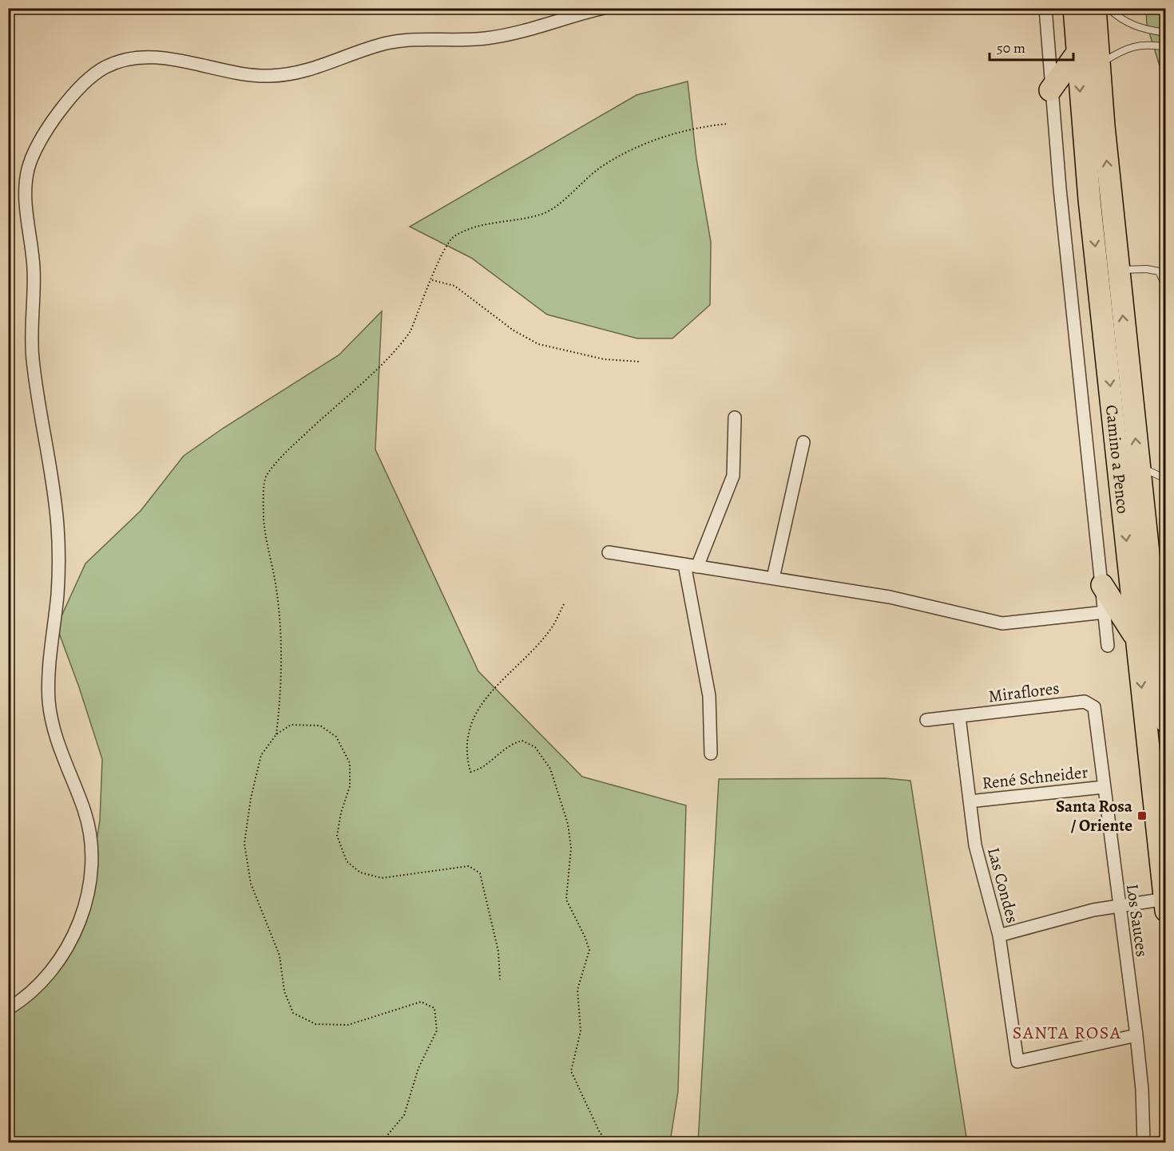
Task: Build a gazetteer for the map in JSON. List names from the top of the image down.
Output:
{
  "streets": {
    "highway": ["Camino a Penco"],
    "street": [
      "Miraflores",
      "René Schneider",
      "Las Condes",
      "Los Sauces"
    ]
  },
  "crossings": [
    ["Miraflores", "Las Condes"],
    ["Miraflores", "Los Sauces"],
    ["René Schneider", "Las Condes"],
    ["René Schneider", "Los Sauces"],
    ["Las Condes", "Los Sauces"]
  ],
  "districts": ["SANTA ROSA"],
  "places": {
    "transit": ["Santa Rosa / Oriente"]
  },
  "scale_bar": "50 m"
}
